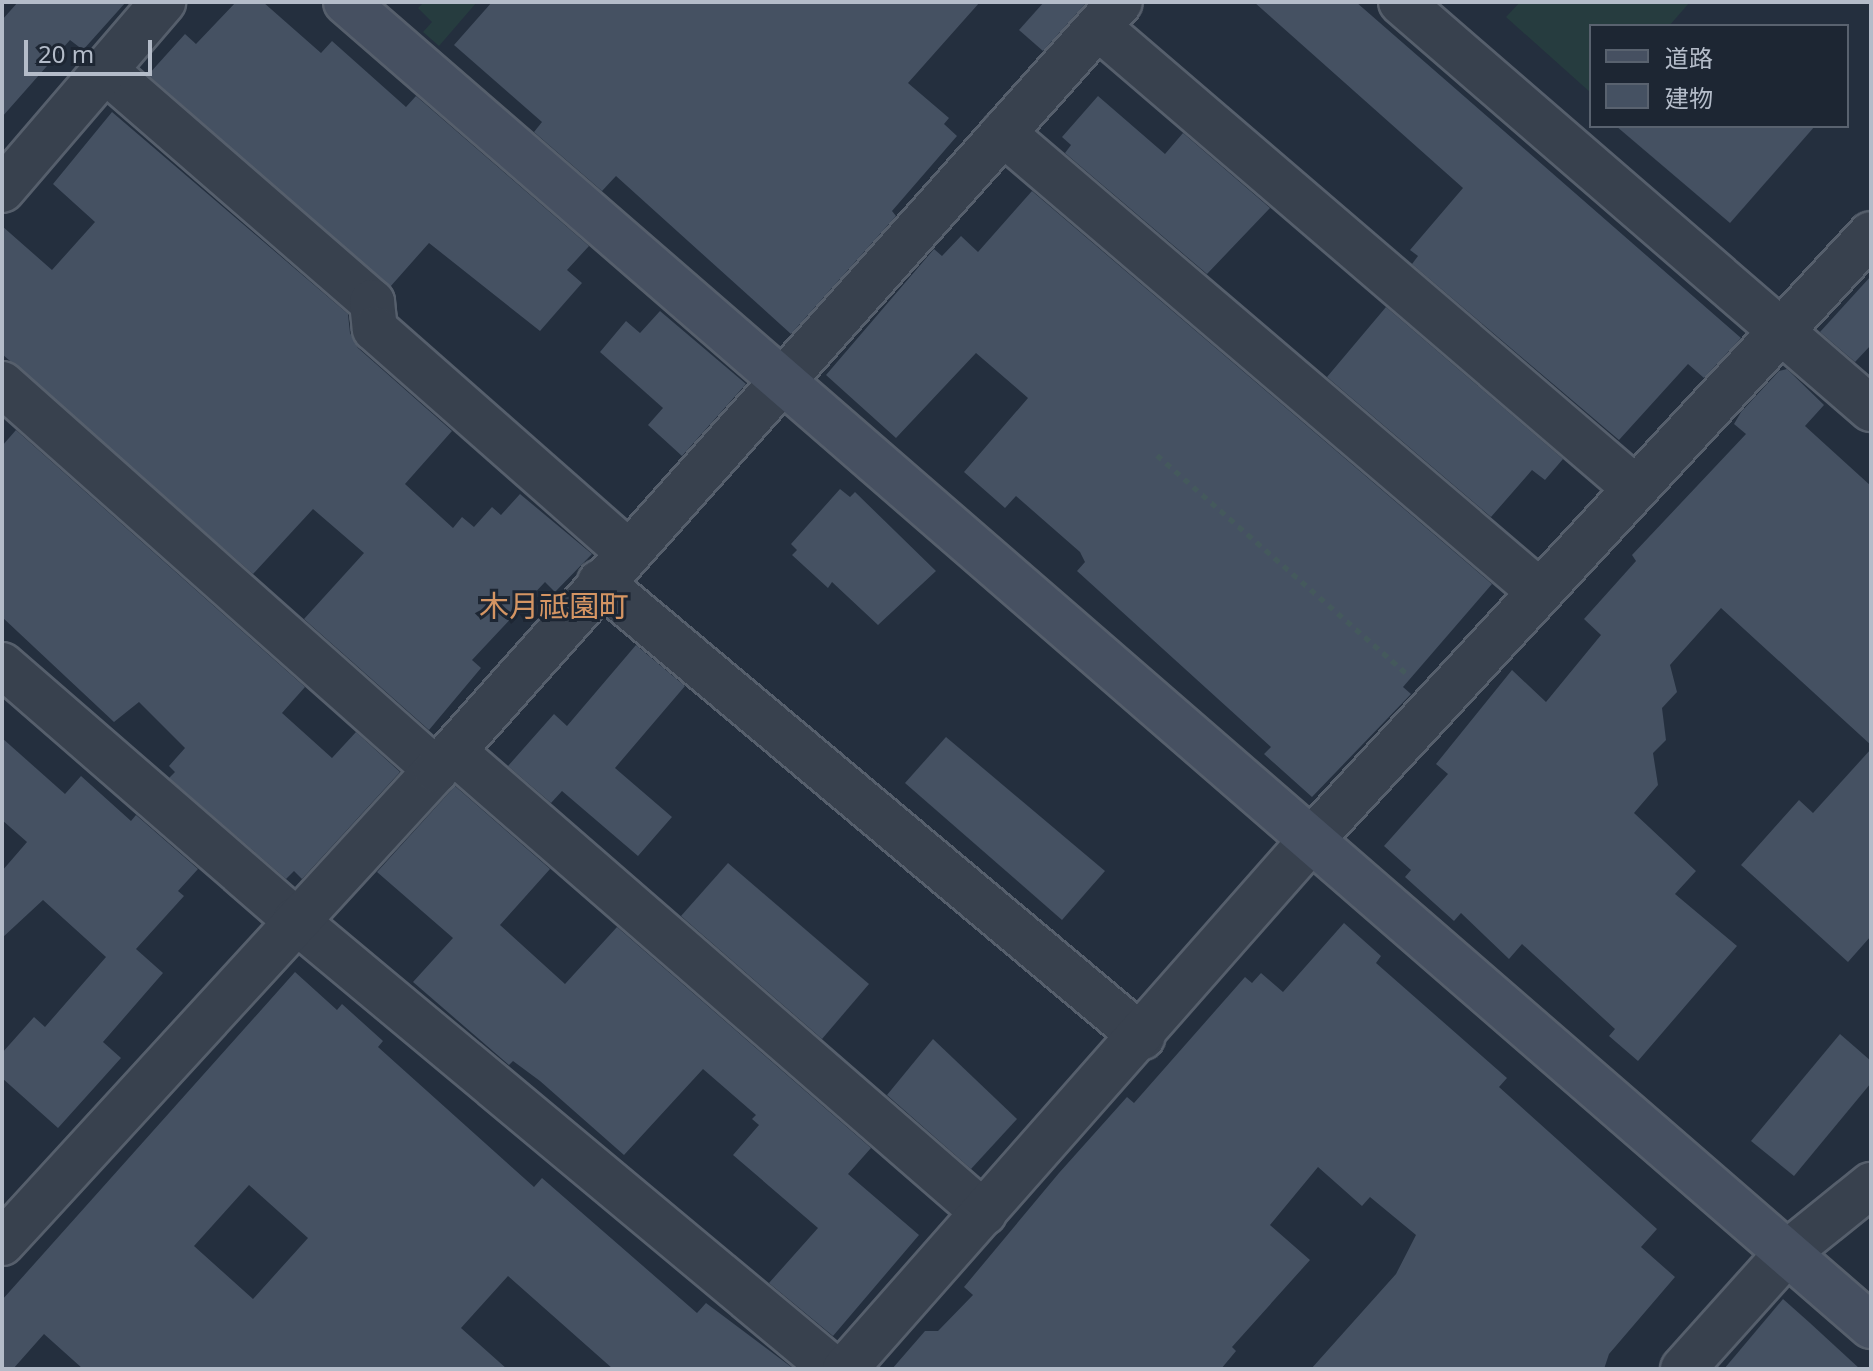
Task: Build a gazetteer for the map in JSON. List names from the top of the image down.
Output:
{
  "districts": ["木月祗園町"],
  "legend": ["道路", "建物"],
  "scale_bar": "20 m"
}
